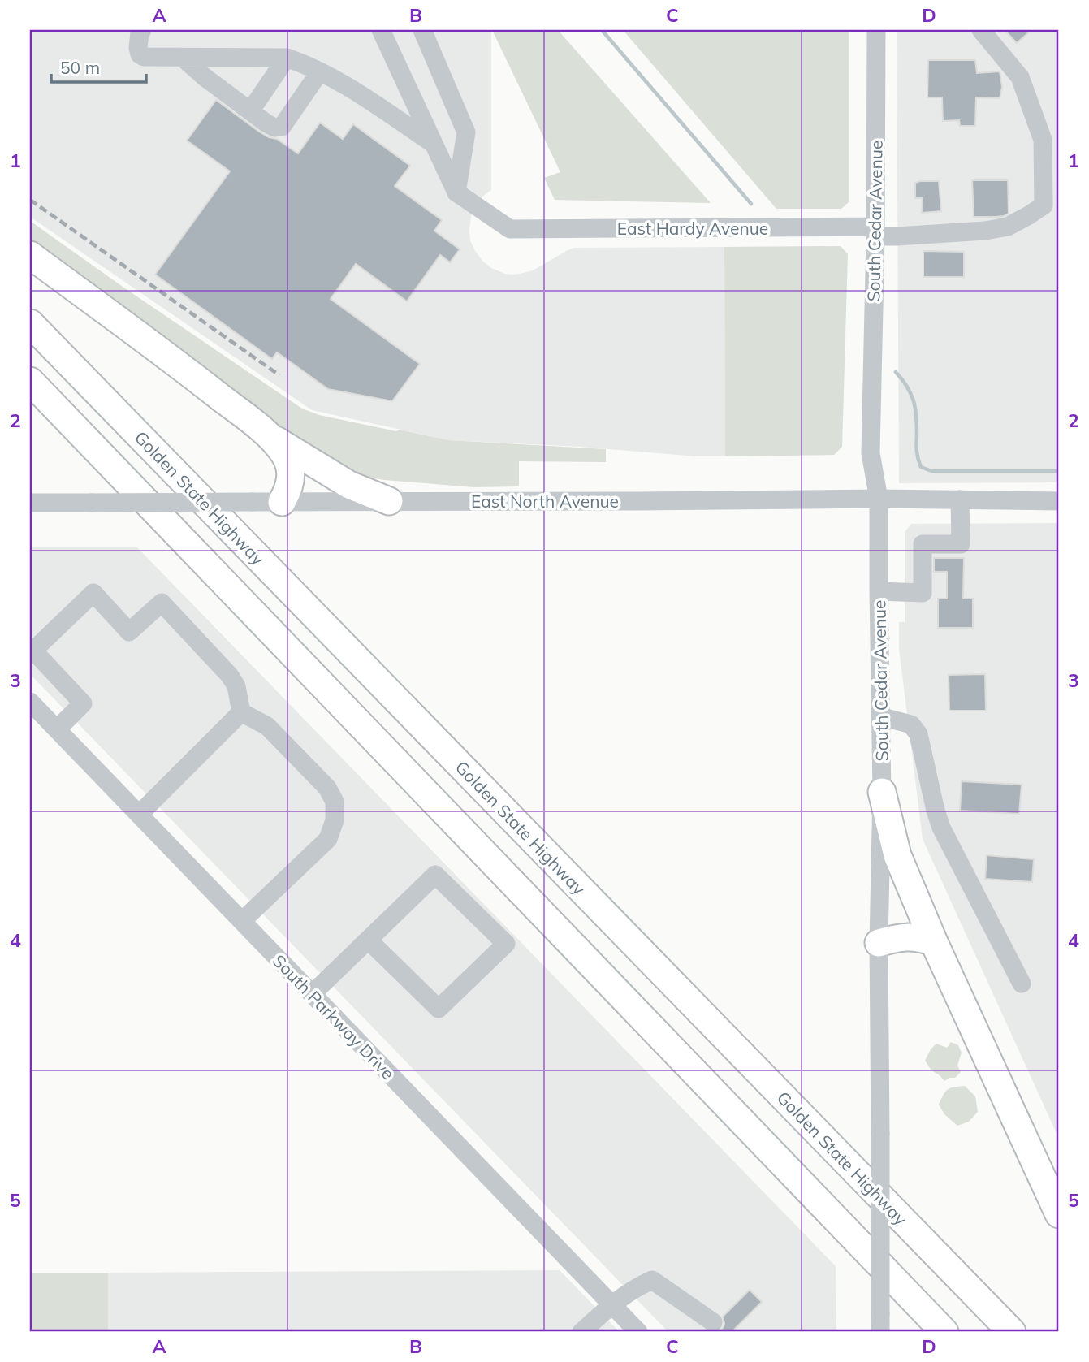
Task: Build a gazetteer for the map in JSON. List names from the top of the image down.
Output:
{
  "streets": {
    "highway": ["Golden State Highway"],
    "street": [
      "South Cedar Avenue",
      "East Hardy Avenue",
      "East North Avenue",
      "South Parkway Drive"
    ]
  },
  "crossings": [
    ["South Cedar Avenue", "East Hardy Avenue"],
    ["South Cedar Avenue", "East North Avenue"]
  ],
  "scale_bar": "50 m",
  "grid": {
    "columns": [
      "A",
      "B",
      "C",
      "D"
    ],
    "rows": [
      "1",
      "2",
      "3",
      "4",
      "5"
    ]
  }
}
